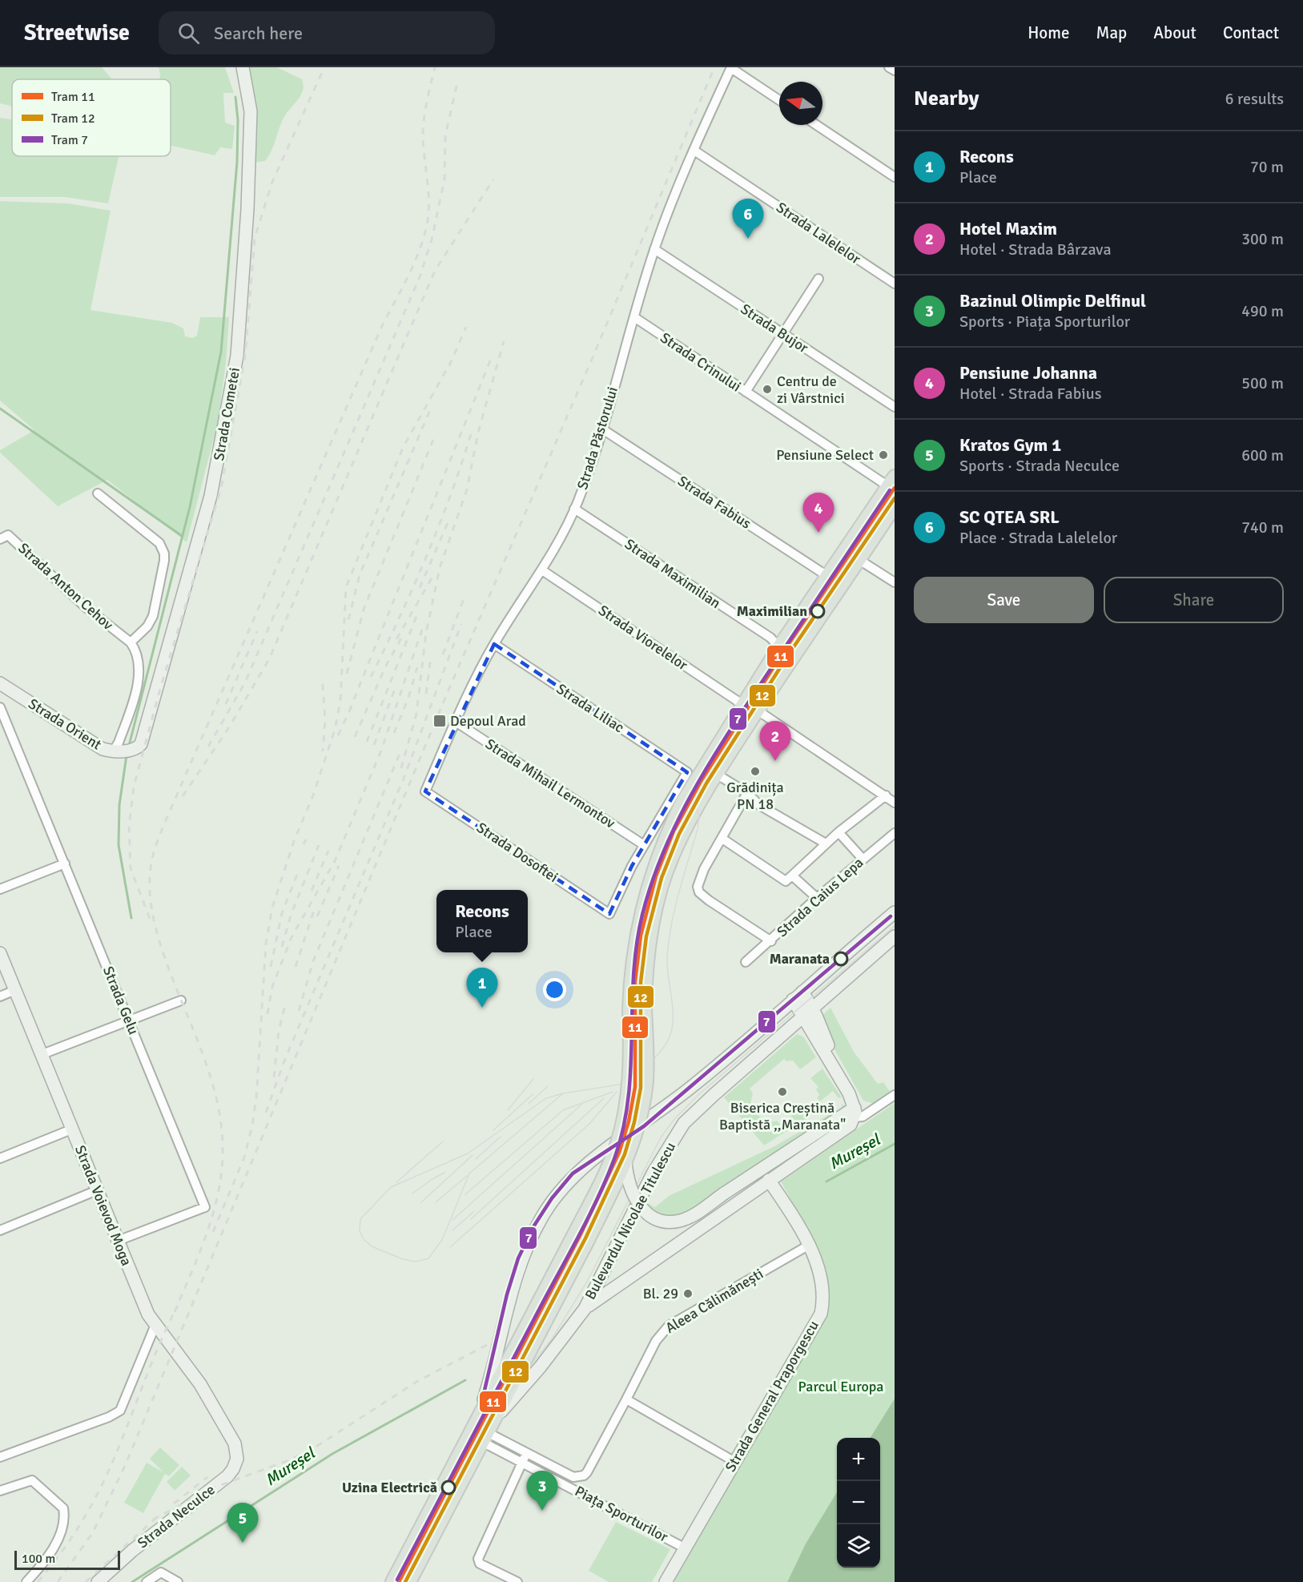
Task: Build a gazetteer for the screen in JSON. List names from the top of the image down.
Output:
{
  "streets": {
    "street": [
      "Strada Lalelelor",
      "Strada Bujor",
      "Strada Crinului",
      "Strada Cometei",
      "Strada Păstorului",
      "Strada Fabius",
      "Strada Maximilian",
      "Strada Anton Cehov",
      "Strada Viorelelor",
      "Strada Liliac",
      "Strada Orient",
      "Strada Mihail Lermontov",
      "Strada Dosoftei",
      "Strada Caius Lepa",
      "Strada Gelu",
      "Strada Voievod Moga",
      "Bulevardul Nicolae Titulescu",
      "Aleea Călimănești",
      "Strada General Praporgescu",
      "Piața Sporturilor",
      "Strada Neculce"
    ]
  },
  "crossings": [
    ["Strada Lalelelor", "Strada Păstorului"],
    ["Strada Bujor", "Strada Păstorului"],
    ["Strada Crinului", "Strada Păstorului"],
    ["Strada Cometei", "Strada Orient"],
    ["Strada Păstorului", "Strada Fabius"],
    ["Strada Păstorului", "Strada Maximilian"],
    ["Strada Păstorului", "Strada Viorelelor"],
    ["Strada Păstorului", "Strada Liliac"],
    ["Strada Păstorului", "Strada Mihail Lermontov"],
    ["Strada Păstorului", "Strada Dosoftei"],
    ["Strada Liliac", "Strada Mihail Lermontov"],
    ["Strada Liliac", "Strada Dosoftei"],
    ["Strada Mihail Lermontov", "Strada Dosoftei"],
    ["Strada Gelu", "Strada Voievod Moga"],
    ["Strada Voievod Moga", "Strada Neculce"],
    ["Bulevardul Nicolae Titulescu", "Piața Sporturilor"],
    ["Aleea Călimănești", "Strada General Praporgescu"],
    ["Aleea Călimănești", "Piața Sporturilor"],
    ["Strada General Praporgescu", "Piața Sporturilor"]
  ],
  "water": ["Mureșel"],
  "parks": ["Parcul Europa"],
  "places": {
    "other": [
      "Centru de zi Vârstnici",
      "Pensiune Select",
      "Maximilian",
      "Grădinița PN 18",
      "Maranata",
      "Biserica Creștină Baptistă ,,Maranata\"",
      "Bl. 29",
      "Uzina Electrică"
    ],
    "transit": ["Depoul Arad"]
  },
  "lines": ["tram line 11", "tram line 7", "tram line 12"],
  "legend": ["Tram 11", "Tram 12", "Tram 7"],
  "scale_bar": "100 m",
  "north": "left",
  "page": {
    "header": "Streetwise",
    "search": "Search here",
    "nav": [
      "Home",
      "Map",
      "About",
      "Contact"
    ],
    "heading": ["Nearby", "6 results"],
    "list": [
      {
        "mark": "1",
        "name": "Recons",
        "note": "Place",
        "value": "70 m"
      },
      {
        "mark": "2",
        "name": "Hotel Maxim",
        "note": "Hotel · Strada Bârzava",
        "value": "300 m"
      },
      {
        "mark": "3",
        "name": "Bazinul Olimpic Delfinul",
        "note": "Sports · Piața Sporturilor",
        "value": "490 m"
      },
      {
        "mark": "4",
        "name": "Pensiune Johanna",
        "note": "Hotel · Strada Fabius",
        "value": "500 m"
      },
      {
        "mark": "5",
        "name": "Kratos Gym 1",
        "note": "Sports · Strada Neculce",
        "value": "600 m"
      },
      {
        "mark": "6",
        "name": "SC QTEA SRL",
        "note": "Place · Strada Lalelelor",
        "value": "740 m"
      }
    ],
    "pins": [
      "6",
      "4",
      "2",
      "1",
      "3",
      "5"
    ],
    "buttons": ["Save", "Share"],
    "popup": ["Recons", "Place"],
    "map_buttons": ["+", "−"],
    "scale": "100 m"
  }
}
